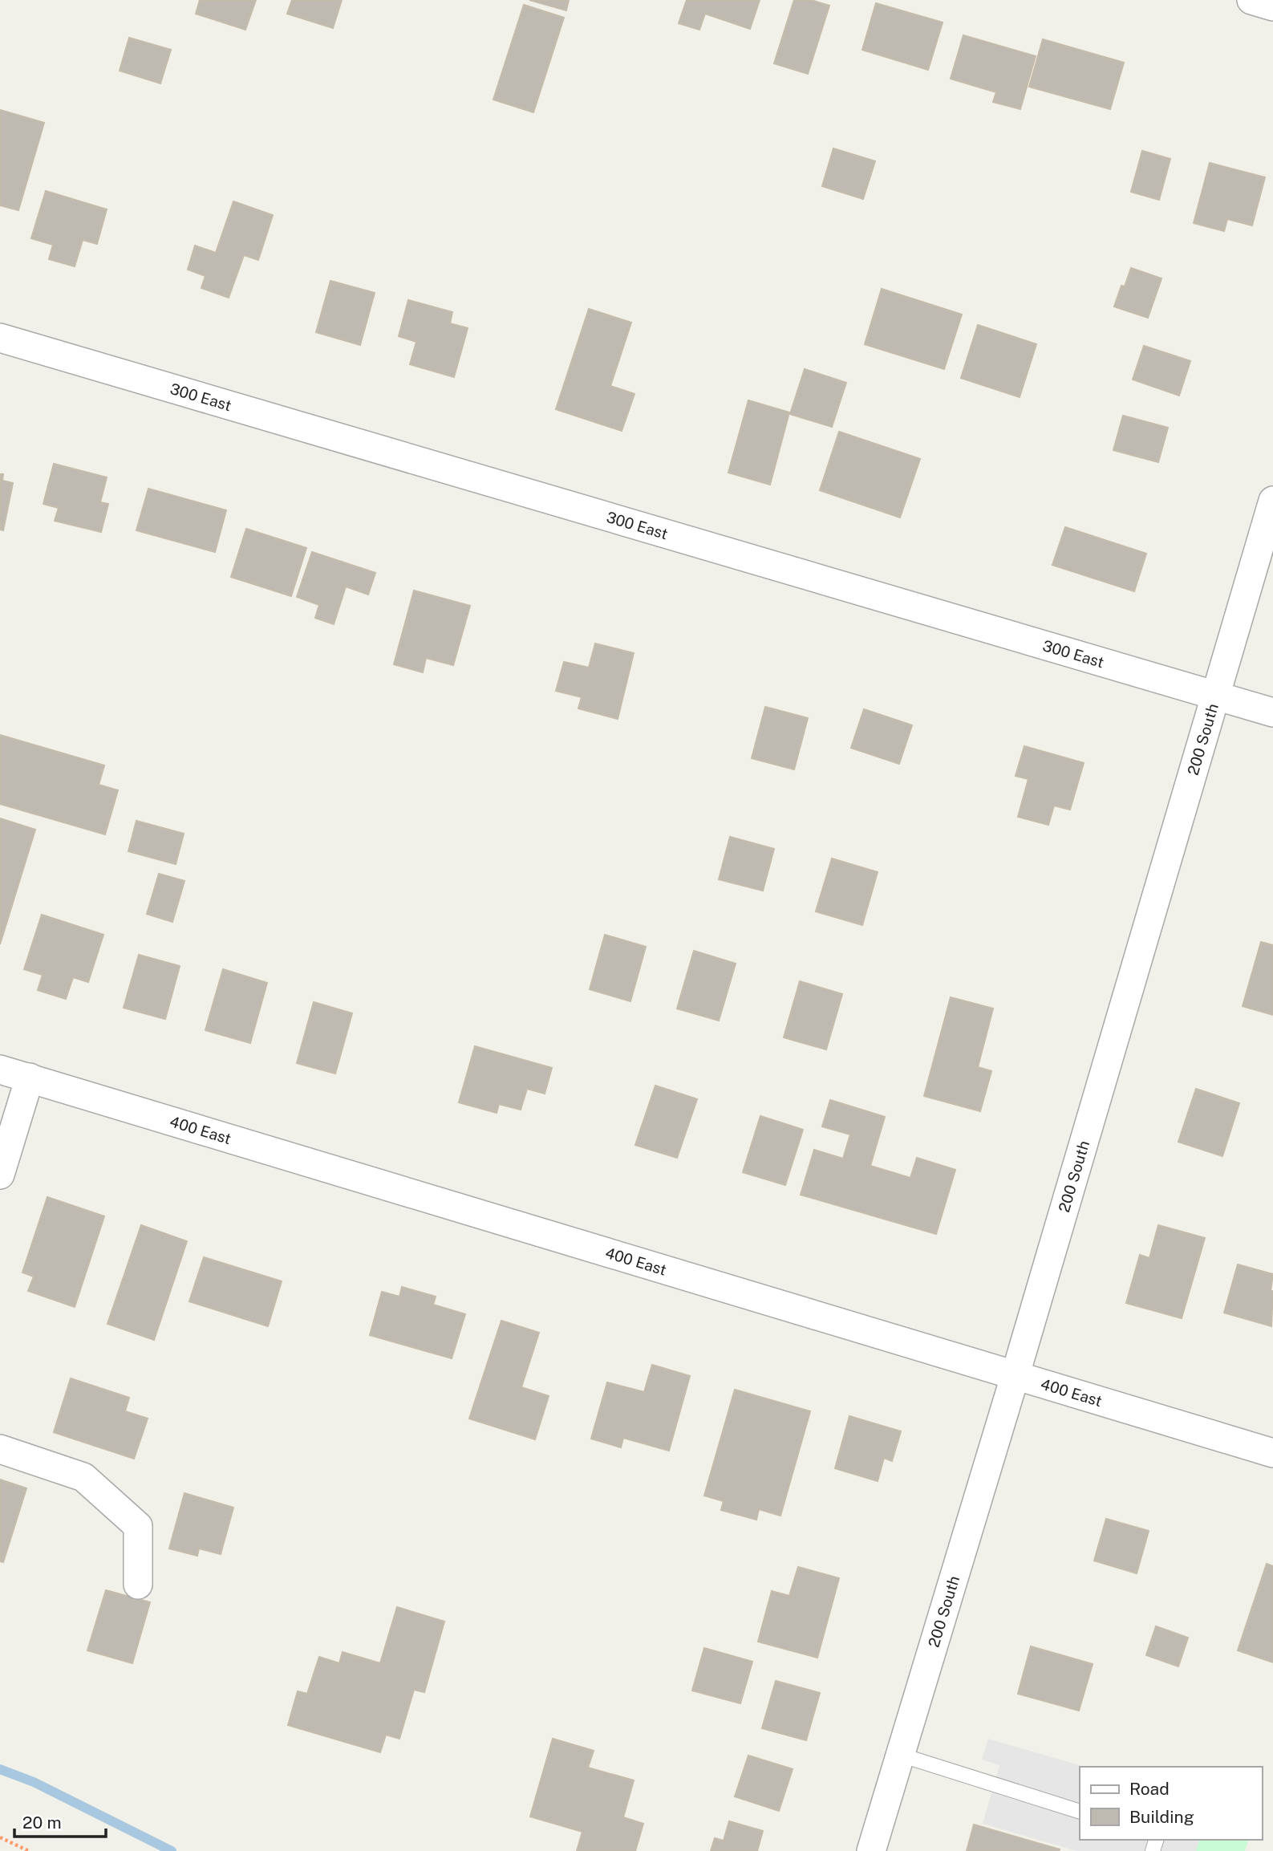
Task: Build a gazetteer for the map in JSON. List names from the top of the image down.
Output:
{
  "streets": {
    "street": ["300 East", "200 South", "400 East"]
  },
  "crossings": [
    ["300 East", "200 South"],
    ["200 South", "400 East"]
  ],
  "legend": ["Road", "Building"],
  "scale_bar": "20 m"
}
